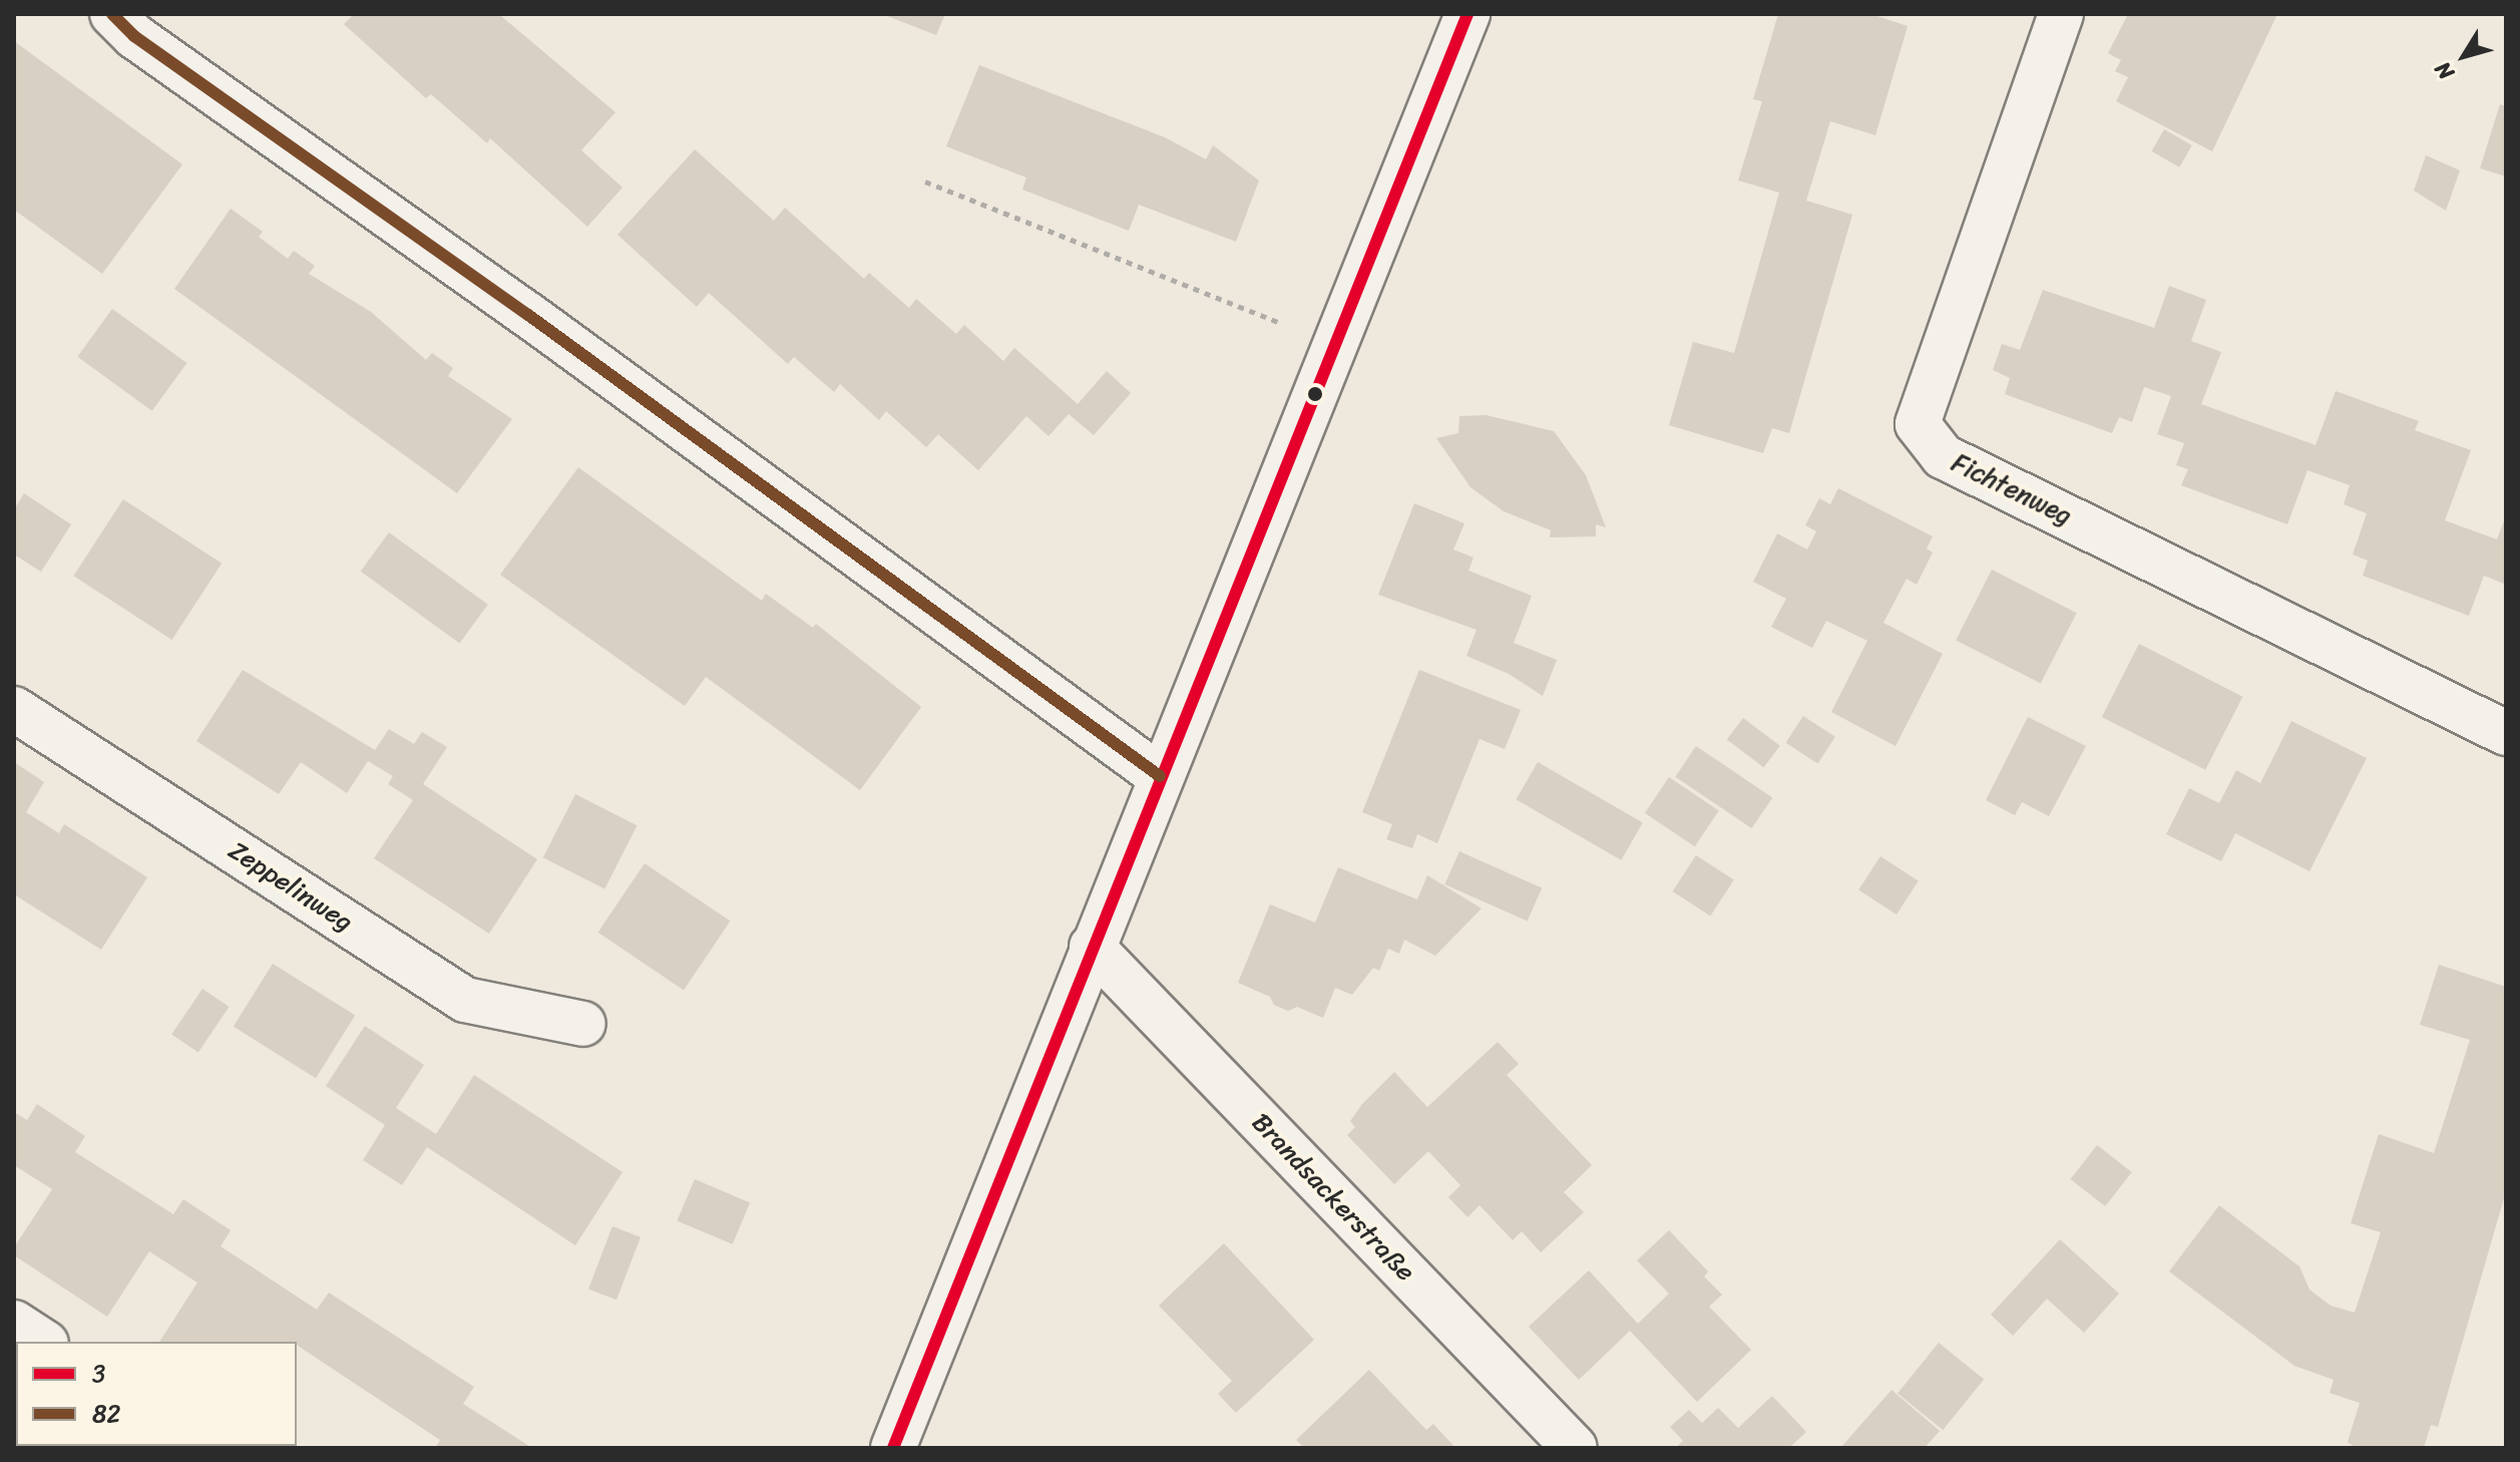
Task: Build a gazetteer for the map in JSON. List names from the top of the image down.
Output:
{
  "streets": {
    "street": ["Fichtenweg", "Zeppelinweg", "Brandsackerstraße"]
  },
  "lines": ["transit line 3", "transit line 82"],
  "legend": ["3", "82"],
  "north": "bottom left"
}
